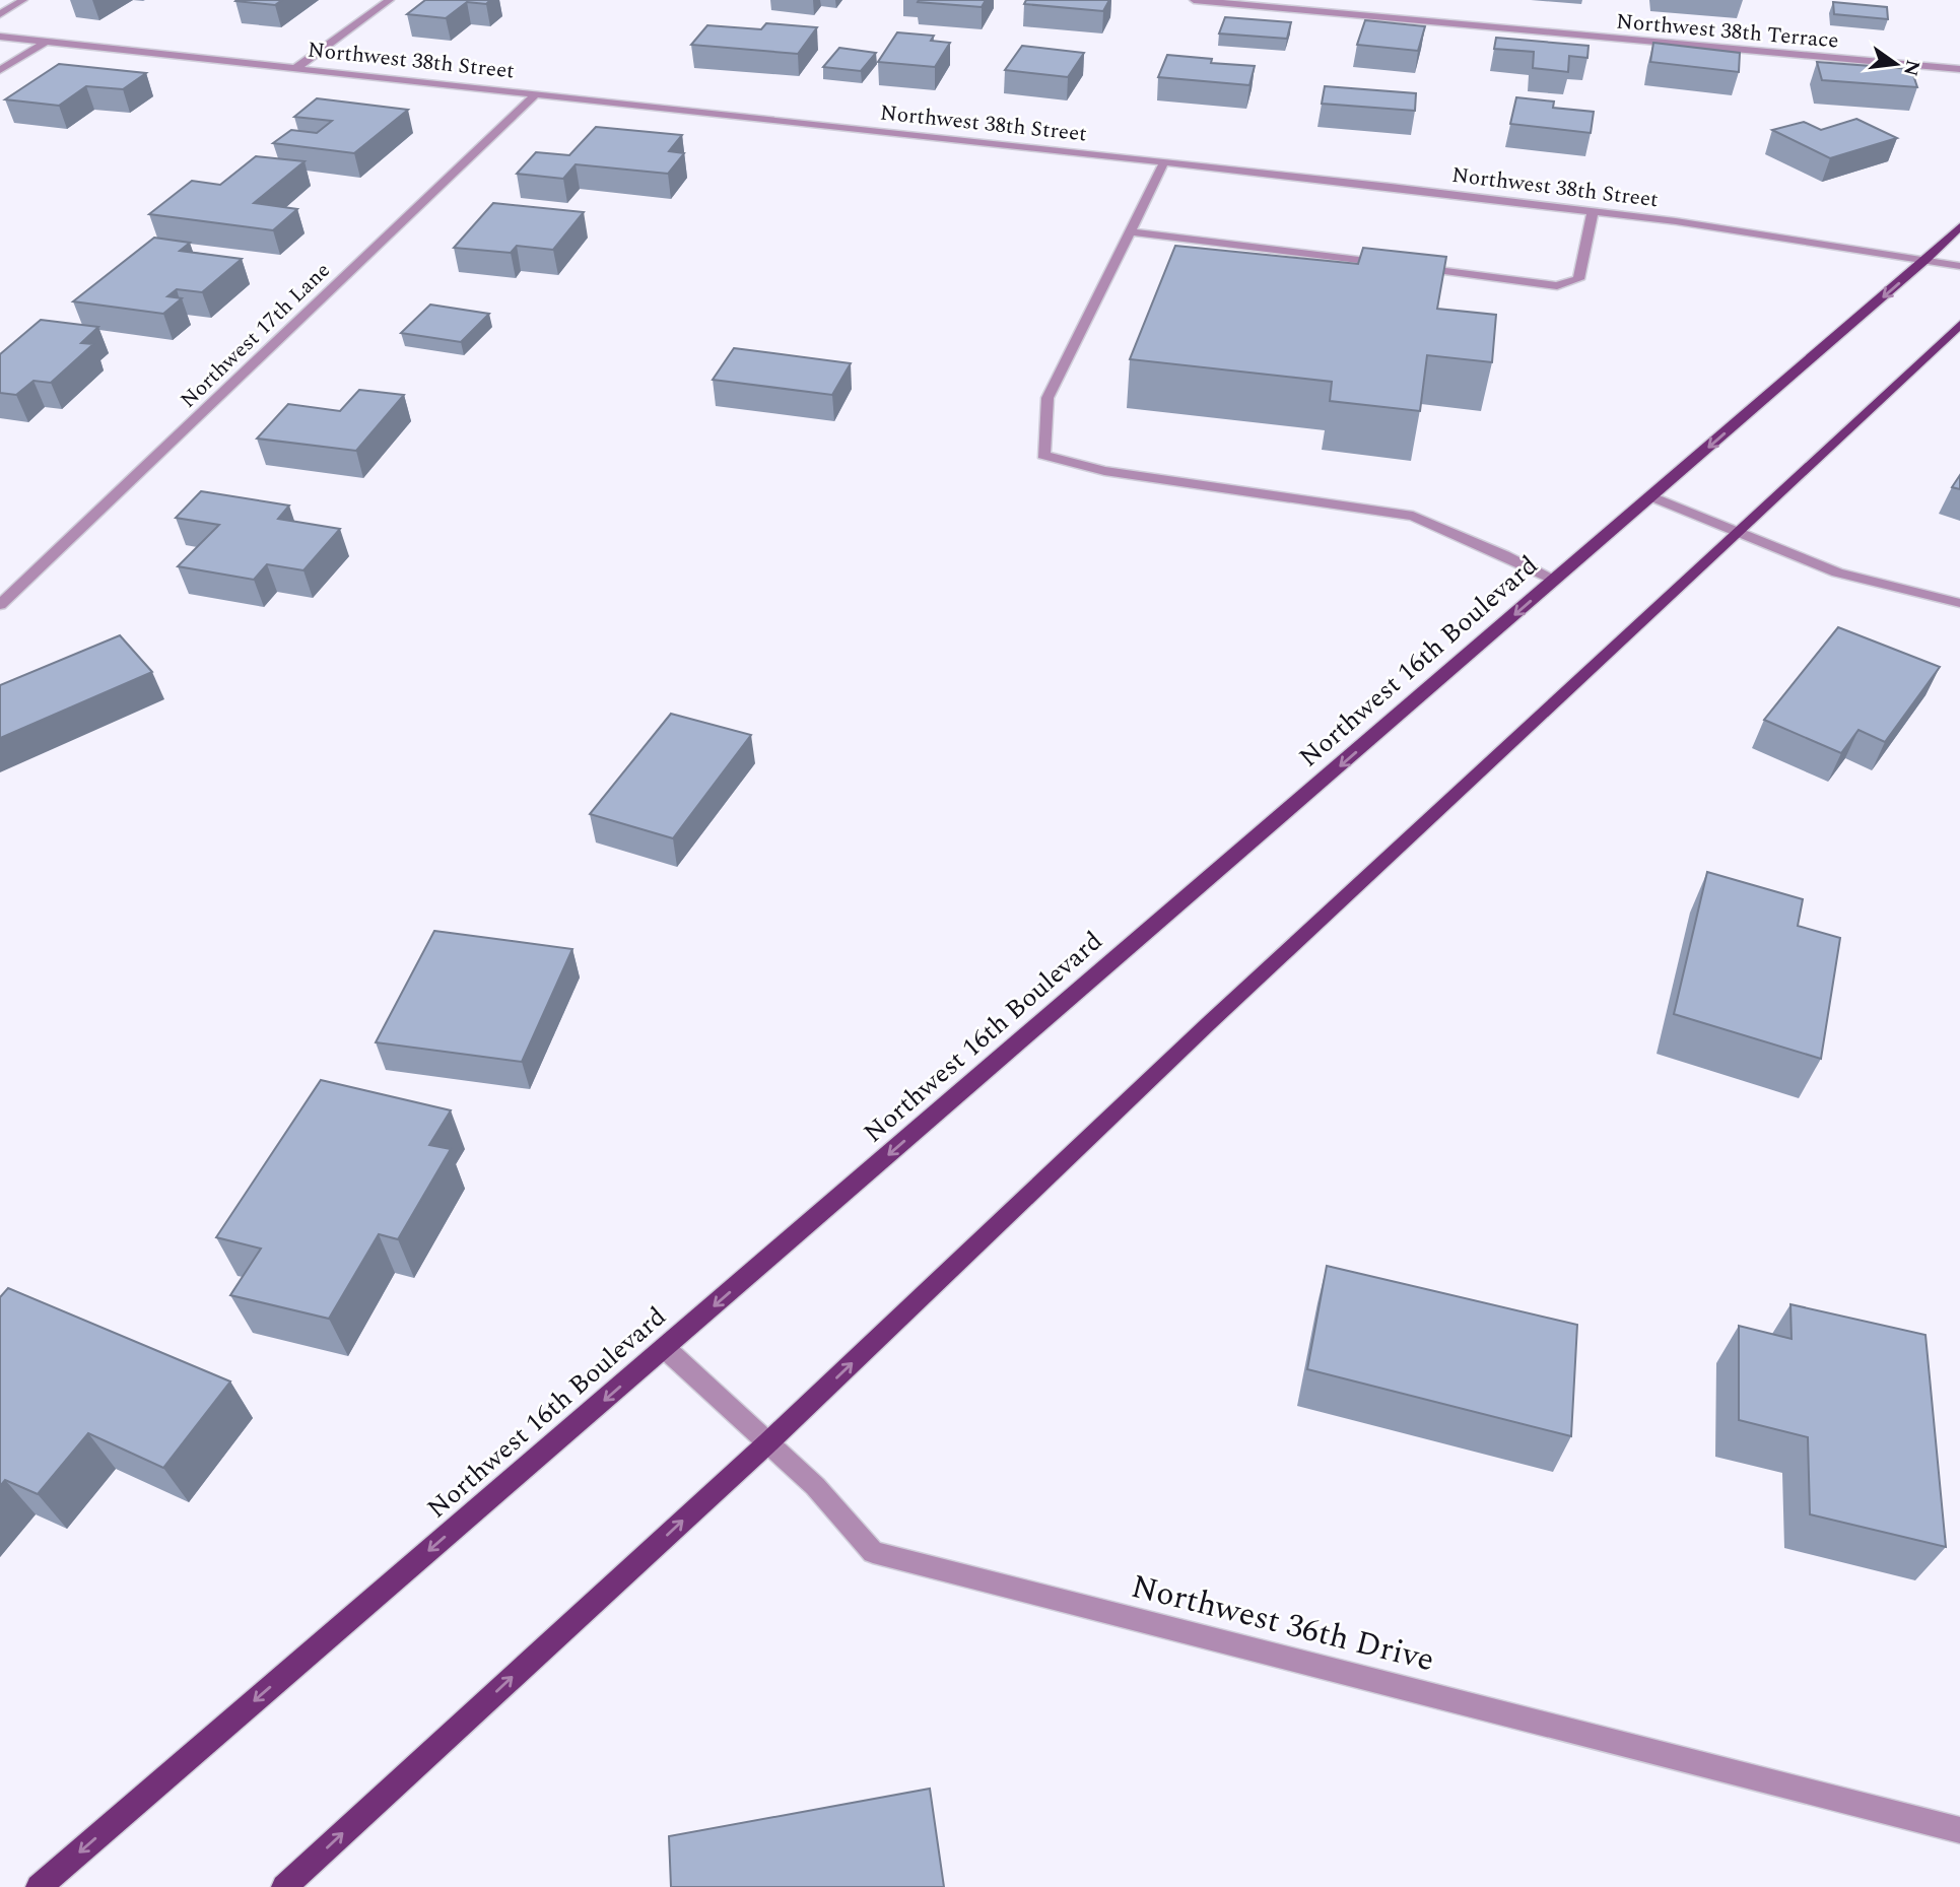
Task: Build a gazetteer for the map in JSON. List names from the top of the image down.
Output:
{
  "streets": {
    "main road": ["Northwest 16th Boulevard"],
    "street": [
      "Northwest 38th Terrace",
      "Northwest 38th Street",
      "Northwest 17th Lane",
      "Northwest 36th Drive"
    ]
  },
  "crossings": [
    ["Northwest 38th Street", "Northwest 17th Lane"],
    ["Northwest 38th Street", "Northwest 16th Boulevard"],
    ["Northwest 16th Boulevard", "Northwest 36th Drive"]
  ],
  "north": "right"
}
